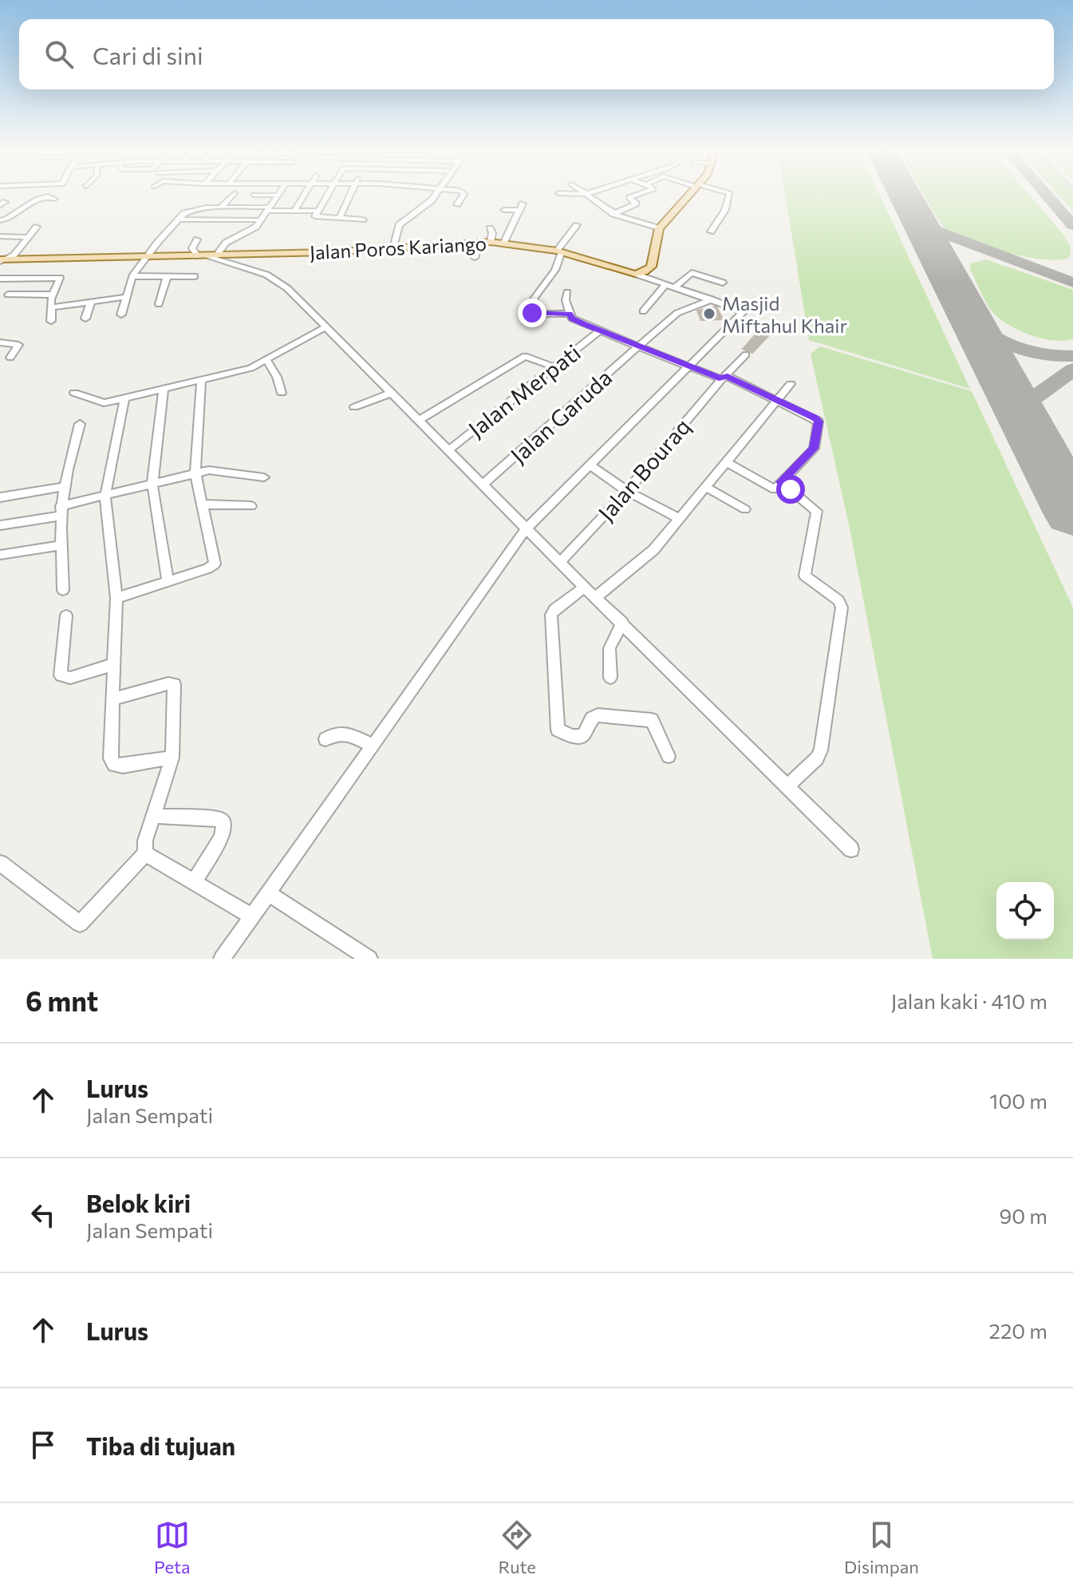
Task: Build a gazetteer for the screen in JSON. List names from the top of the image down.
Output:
{
  "streets": {
    "main road": ["Jalan Poros Kariango"],
    "street": ["Jalan Merpati", "Jalan Garuda", "Jalan Bouraq"]
  },
  "places": ["Masjid Miftahul Khair"],
  "page": {
    "search": "Cari di sini",
    "heading": ["6 mnt", "Jalan kaki · 410 m"],
    "list": [
      ["Lurus", "Jalan Sempati", "100 m"],
      ["Belok kiri", "Jalan Sempati", "90 m"],
      ["Lurus", "220 m"],
      "Tiba di tujuan"
    ],
    "nav": ["Peta", "Rute", "Disimpan"]
  }
}
